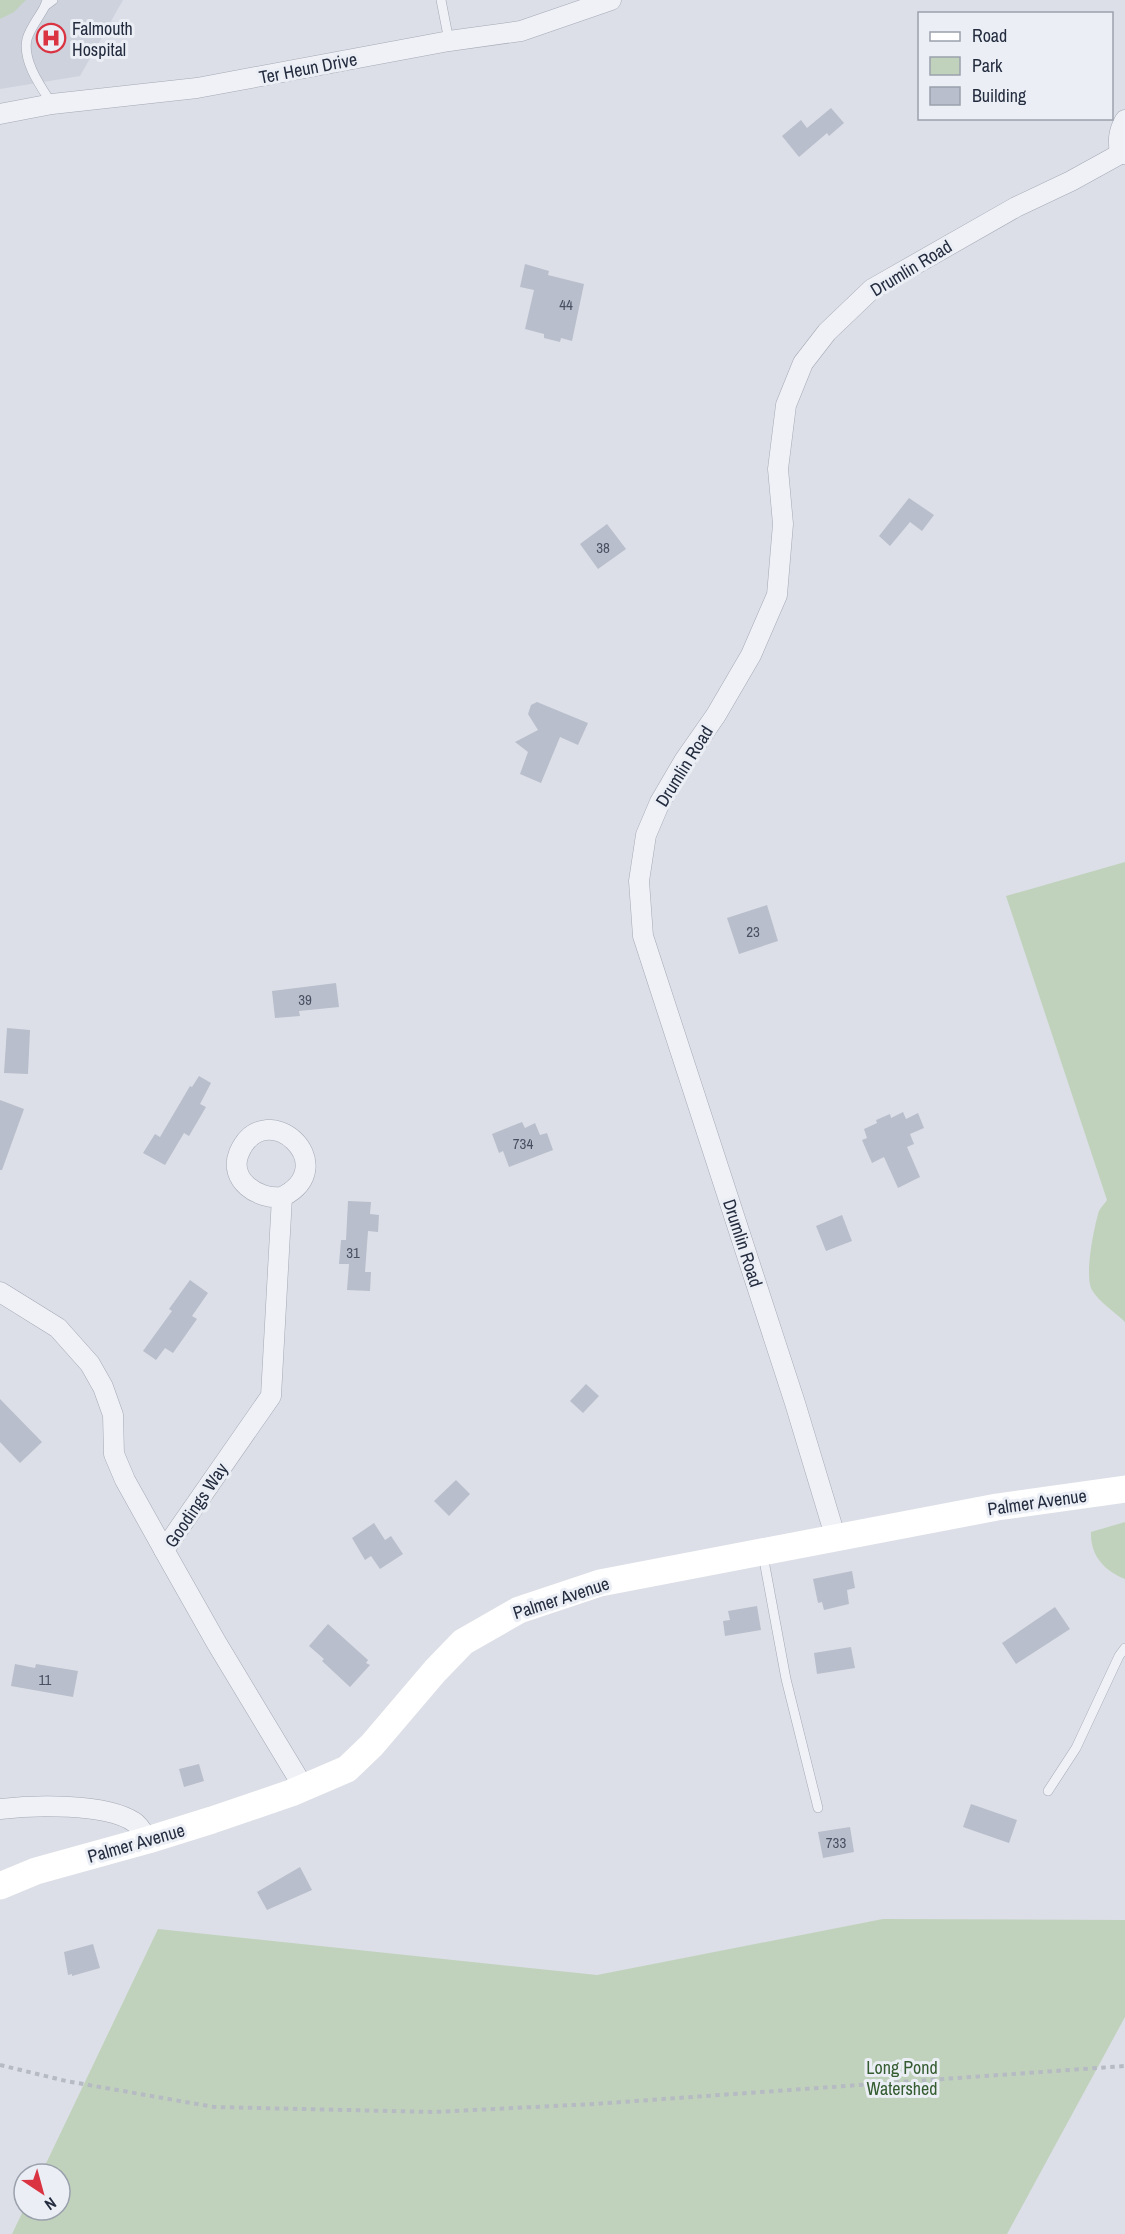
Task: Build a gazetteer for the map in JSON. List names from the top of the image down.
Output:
{
  "streets": {
    "main road": ["Palmer Avenue"],
    "street": ["Ter Heun Drive", "Drumlin Road", "Goodings Way"]
  },
  "crossings": [
    ["Drumlin Road", "Palmer Avenue"],
    ["Palmer Avenue", "Goodings Way"]
  ],
  "parks": ["Long Pond Watershed"],
  "places": {
    "hospital": ["Falmouth Hospital"]
  },
  "house_numbers": [
    "44",
    "38",
    "23",
    "39",
    "734",
    "31",
    "11",
    "733"
  ],
  "legend": ["Road", "Park", "Building"],
  "north": "bottom right"
}
